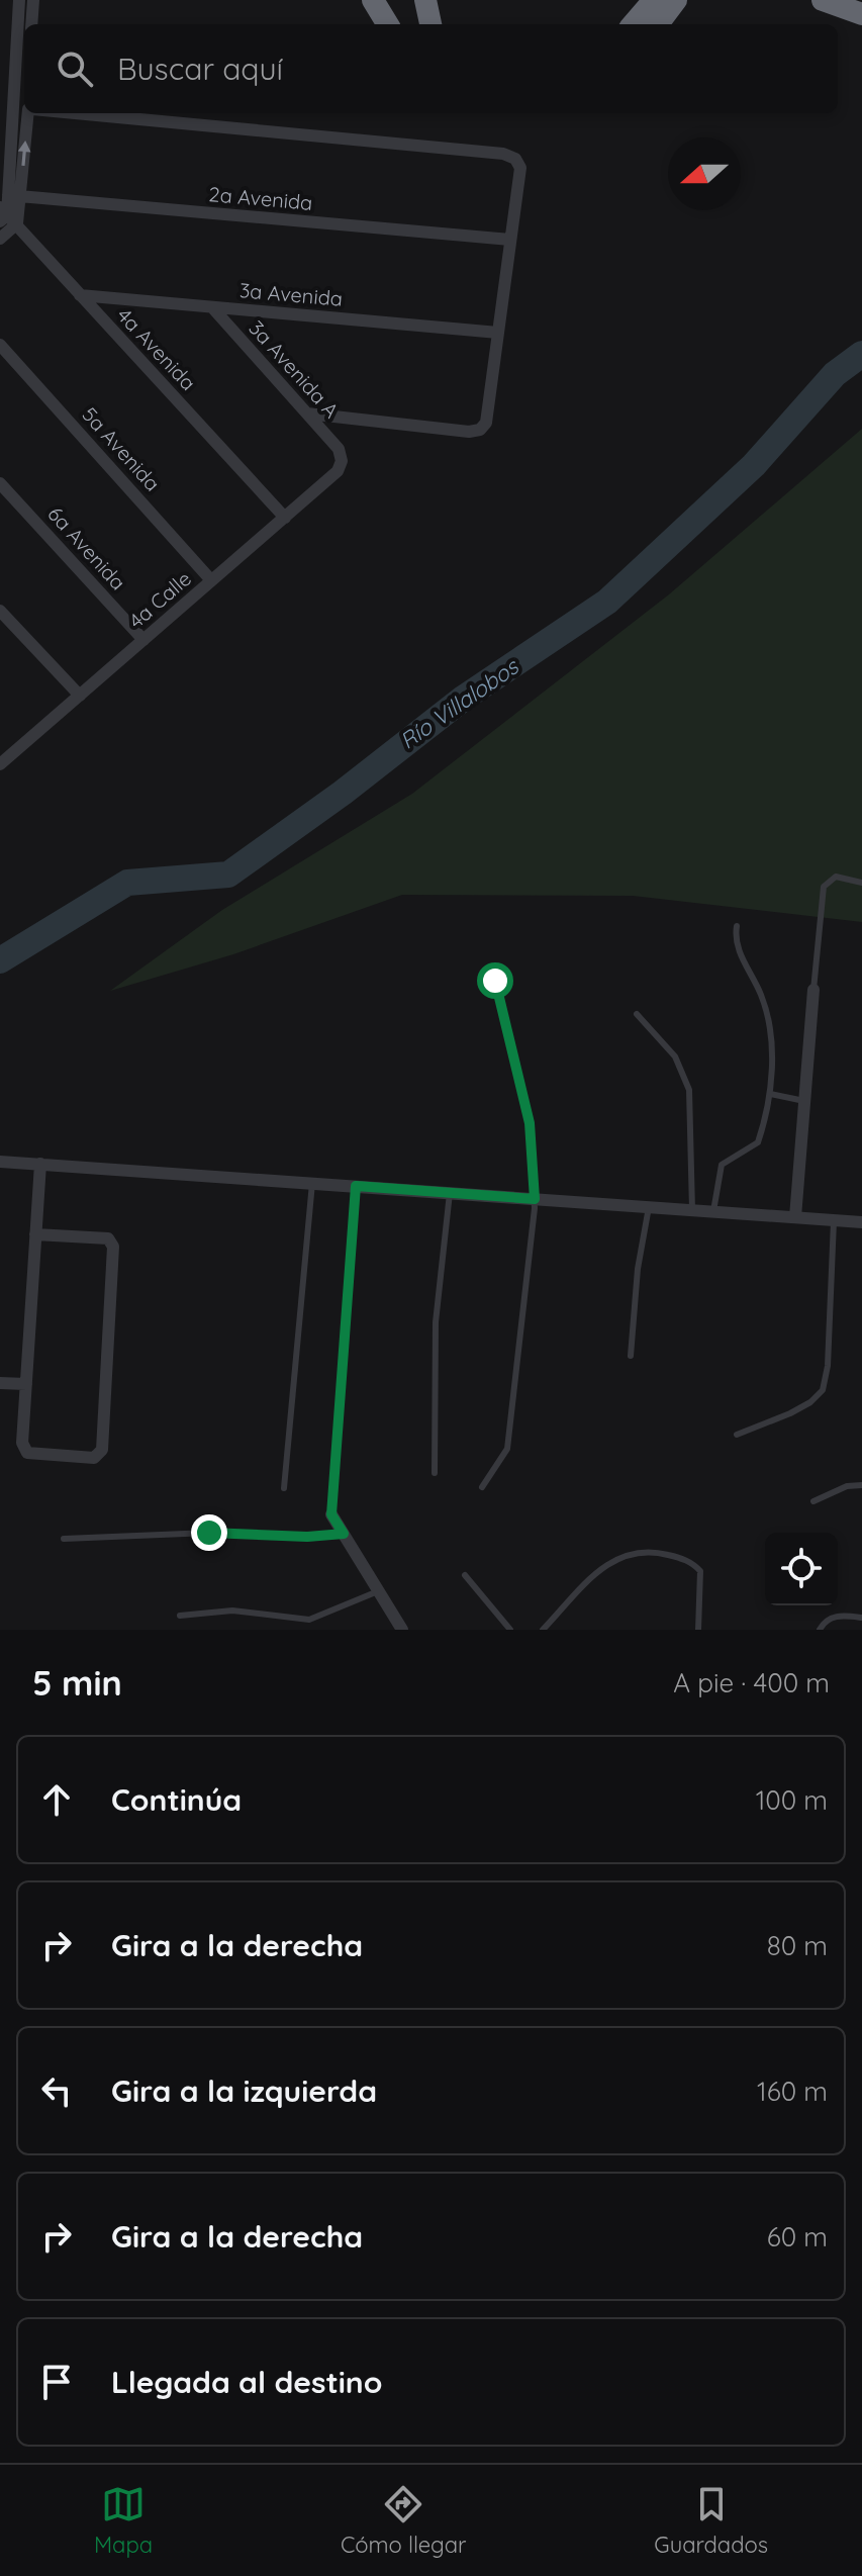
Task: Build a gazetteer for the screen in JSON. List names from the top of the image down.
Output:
{
  "streets": {
    "street": [
      "2a Avenida",
      "3a Avenida",
      "4a Avenida",
      "3a Avenida A",
      "5a Avenida",
      "6a Avenida",
      "4a Calle"
    ]
  },
  "crossings": [
    ["3a Avenida", "4a Avenida"],
    ["3a Avenida", "3a Avenida A"],
    ["4a Avenida", "4a Calle"],
    ["3a Avenida A", "4a Calle"],
    ["5a Avenida", "4a Calle"],
    ["6a Avenida", "4a Calle"]
  ],
  "water": ["Río Villalobos"],
  "north": "left",
  "page": {
    "search": "Buscar aquí",
    "heading": ["5 min", "A pie · 400 m"],
    "list": [
      ["Continúa", "100 m"],
      ["Gira a la derecha", "80 m"],
      ["Gira a la izquierda", "160 m"],
      ["Gira a la derecha", "60 m"],
      "Llegada al destino"
    ],
    "nav": ["Mapa", "Cómo llegar", "Guardados"]
  }
}
